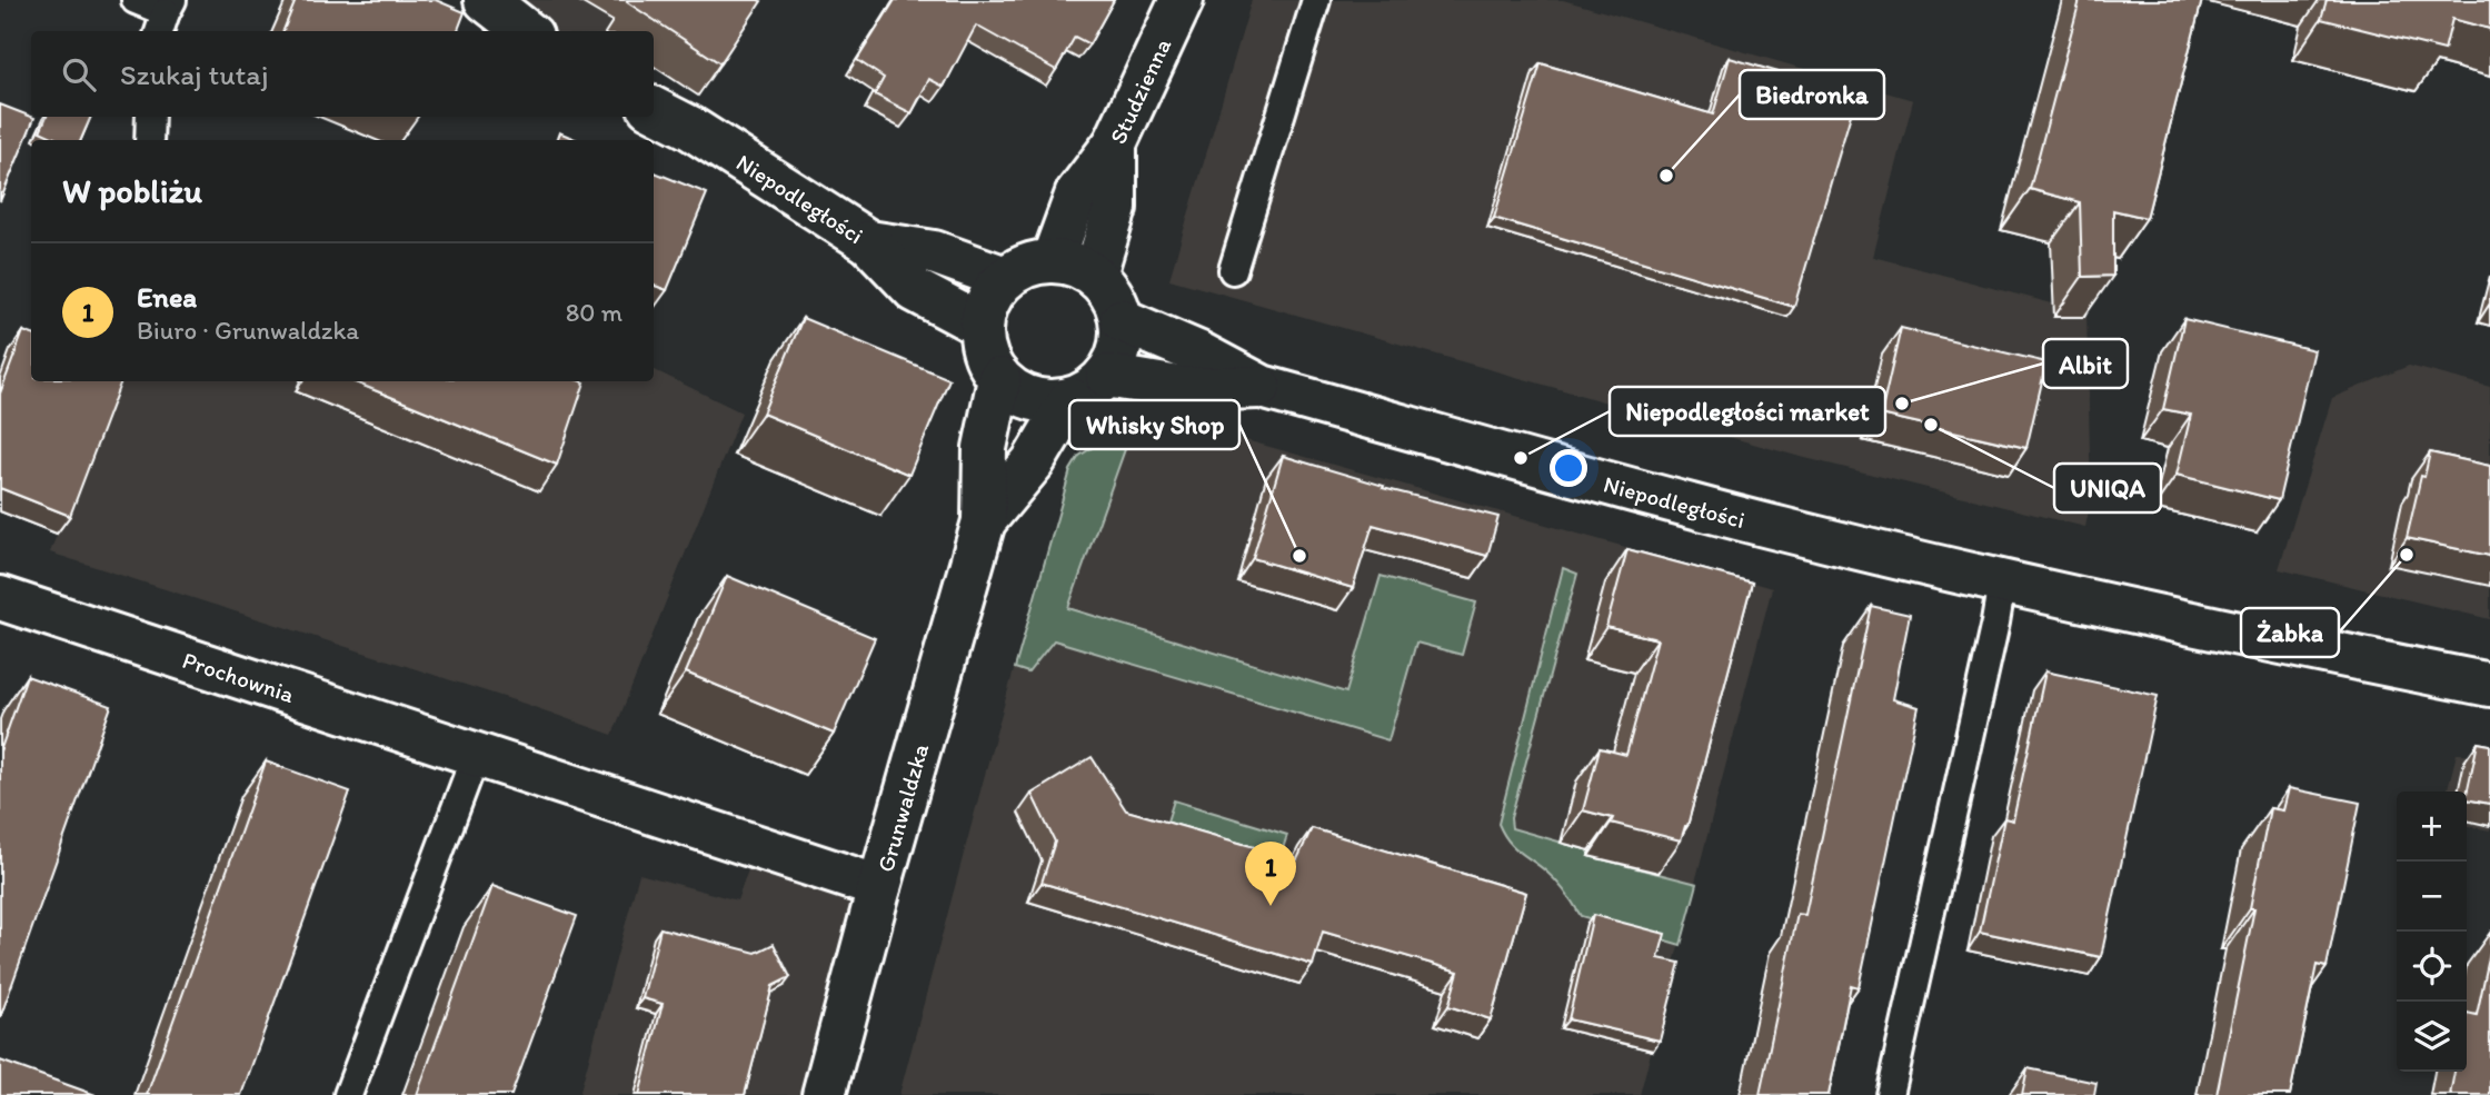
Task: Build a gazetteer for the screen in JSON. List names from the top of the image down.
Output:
{
  "streets": {
    "street": [
      "Studzienna",
      "Niepodległości",
      "Prochownia",
      "Grunwaldzka"
    ]
  },
  "crossings": [
    ["Studzienna", "Niepodległości"],
    ["Studzienna", "Grunwaldzka"],
    ["Niepodległości", "Grunwaldzka"],
    ["Prochownia", "Grunwaldzka"]
  ],
  "places": [
    "Biedronka",
    "Albit",
    "UNIQA",
    "Niepodległości market",
    "Żabka",
    "Whisky Shop"
  ],
  "page": {
    "search": "Szukaj tutaj",
    "heading": "W pobliżu",
    "list": [
      {
        "mark": "1",
        "name": "Enea",
        "note": "Biuro · Grunwaldzka",
        "value": "80 m"
      }
    ],
    "map_buttons": ["+", "−"],
    "pins": "1"
  }
}
